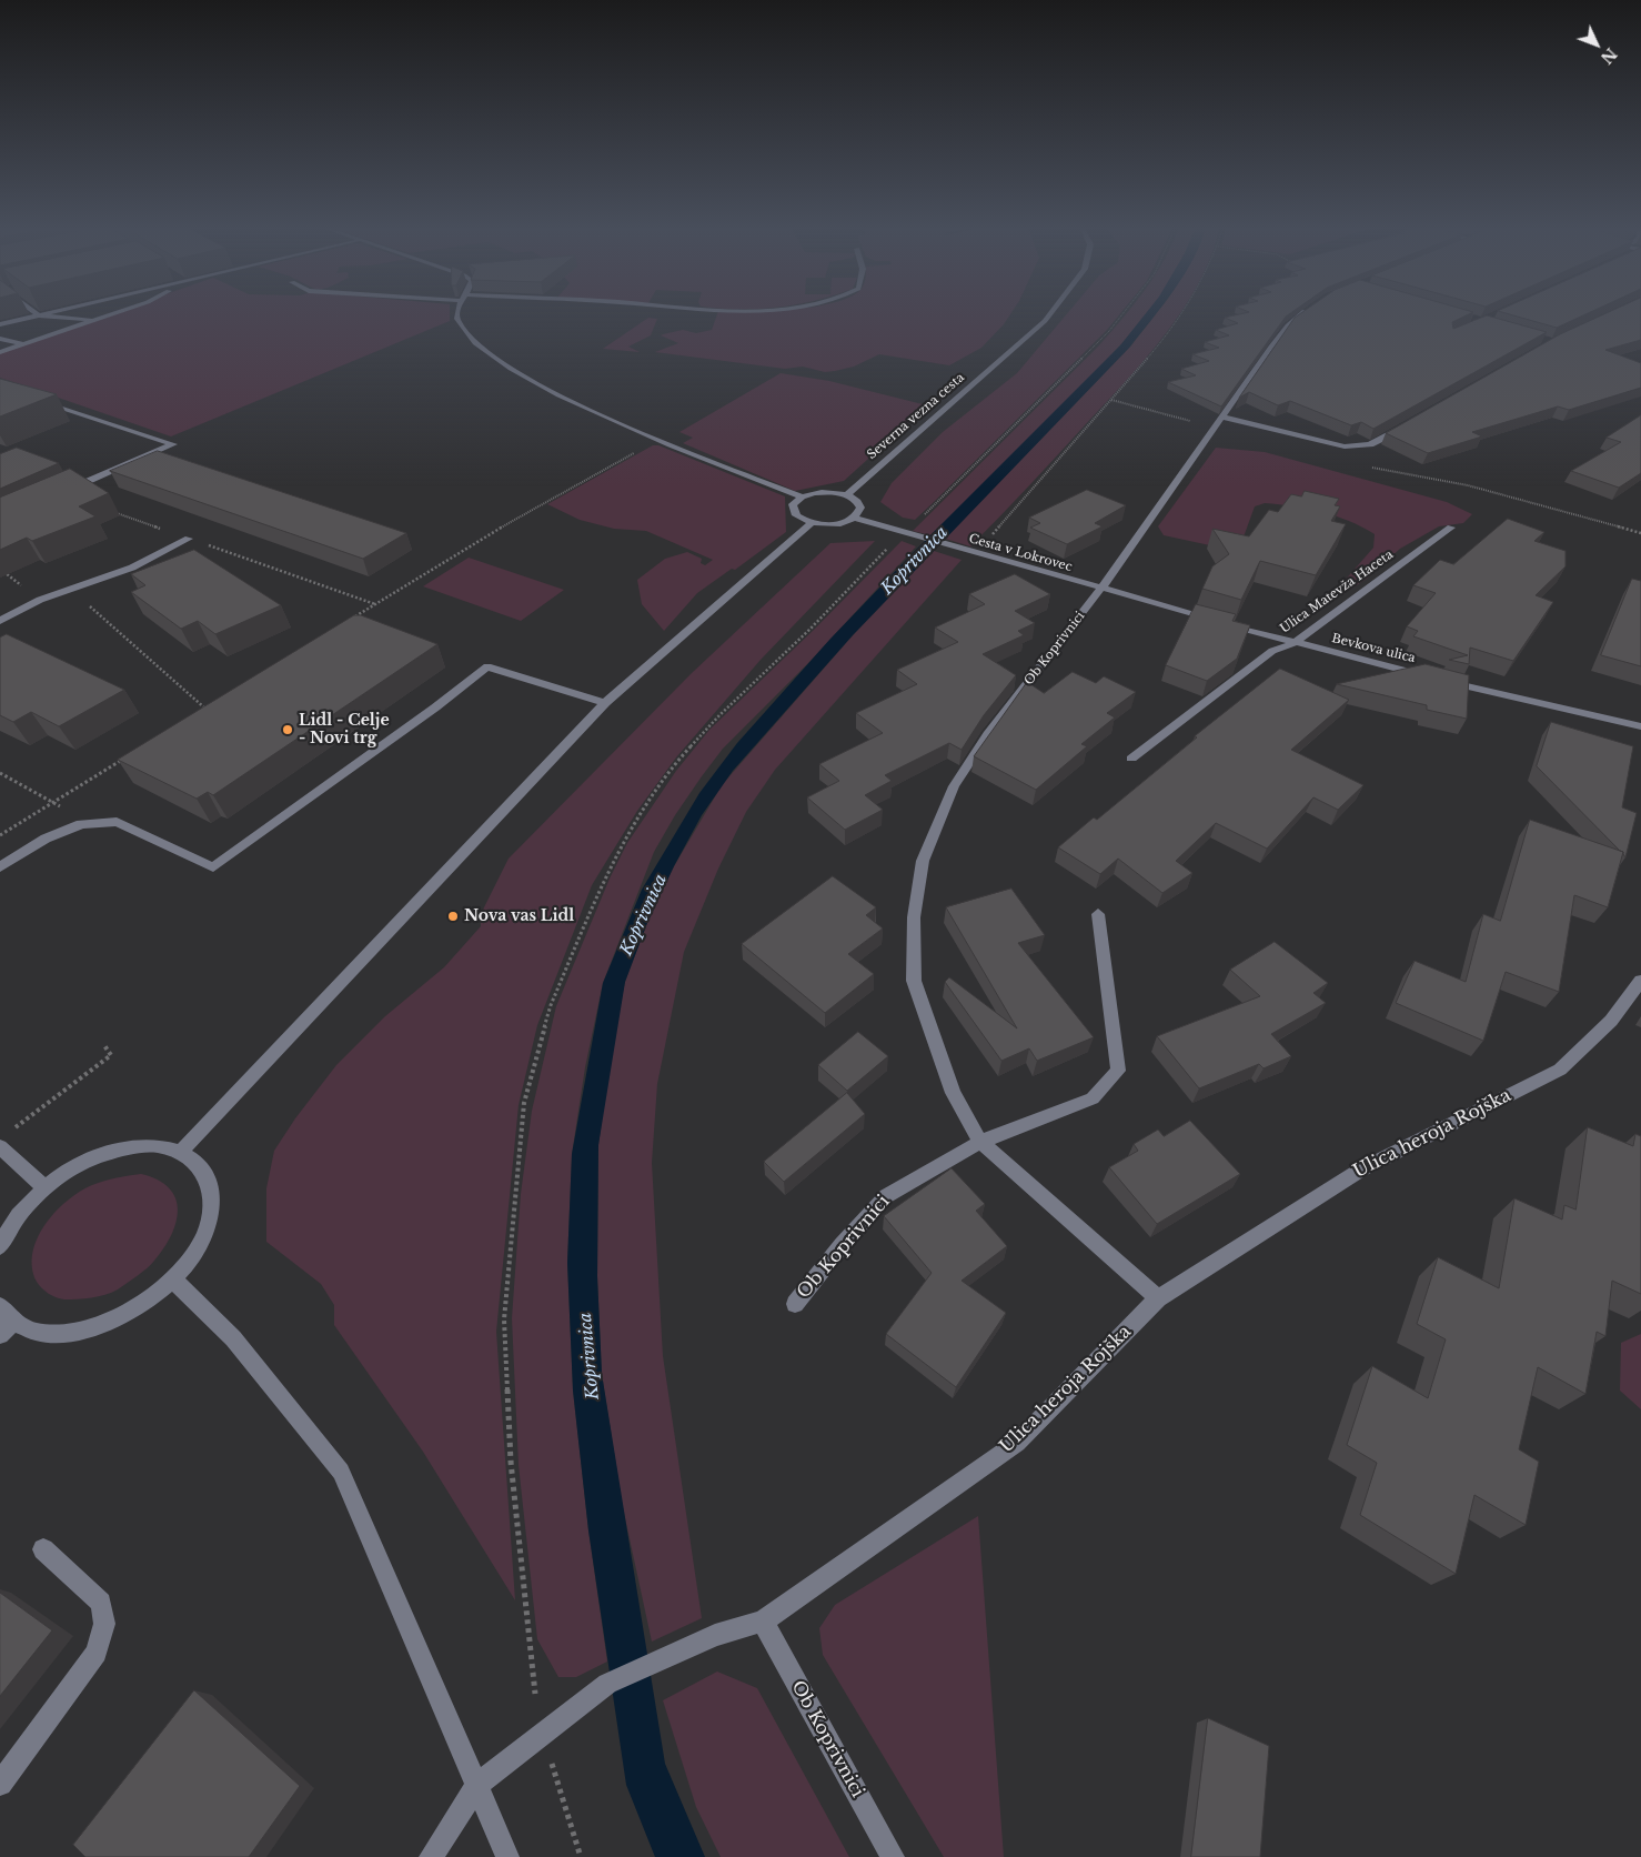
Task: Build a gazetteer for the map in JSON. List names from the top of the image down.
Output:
{
  "streets": {
    "street": [
      "Severna vezna cesta",
      "Cesta v Lokrovec",
      "Ulica Matevža Haceta",
      "Ob Koprivnici",
      "Bevkova ulica",
      "Ulica heroja Rojška"
    ]
  },
  "crossings": [
    ["Cesta v Lokrovec", "Ob Koprivnici"],
    ["Cesta v Lokrovec", "Bevkova ulica"],
    ["Ulica Matevža Haceta", "Bevkova ulica"],
    ["Ob Koprivnici", "Bevkova ulica"],
    ["Ob Koprivnici", "Ulica heroja Rojška"]
  ],
  "water": ["Koprivnica"],
  "places": ["Lidl - Celje - Novi trg", "Nova vas Lidl"],
  "north": "bottom right"
}
